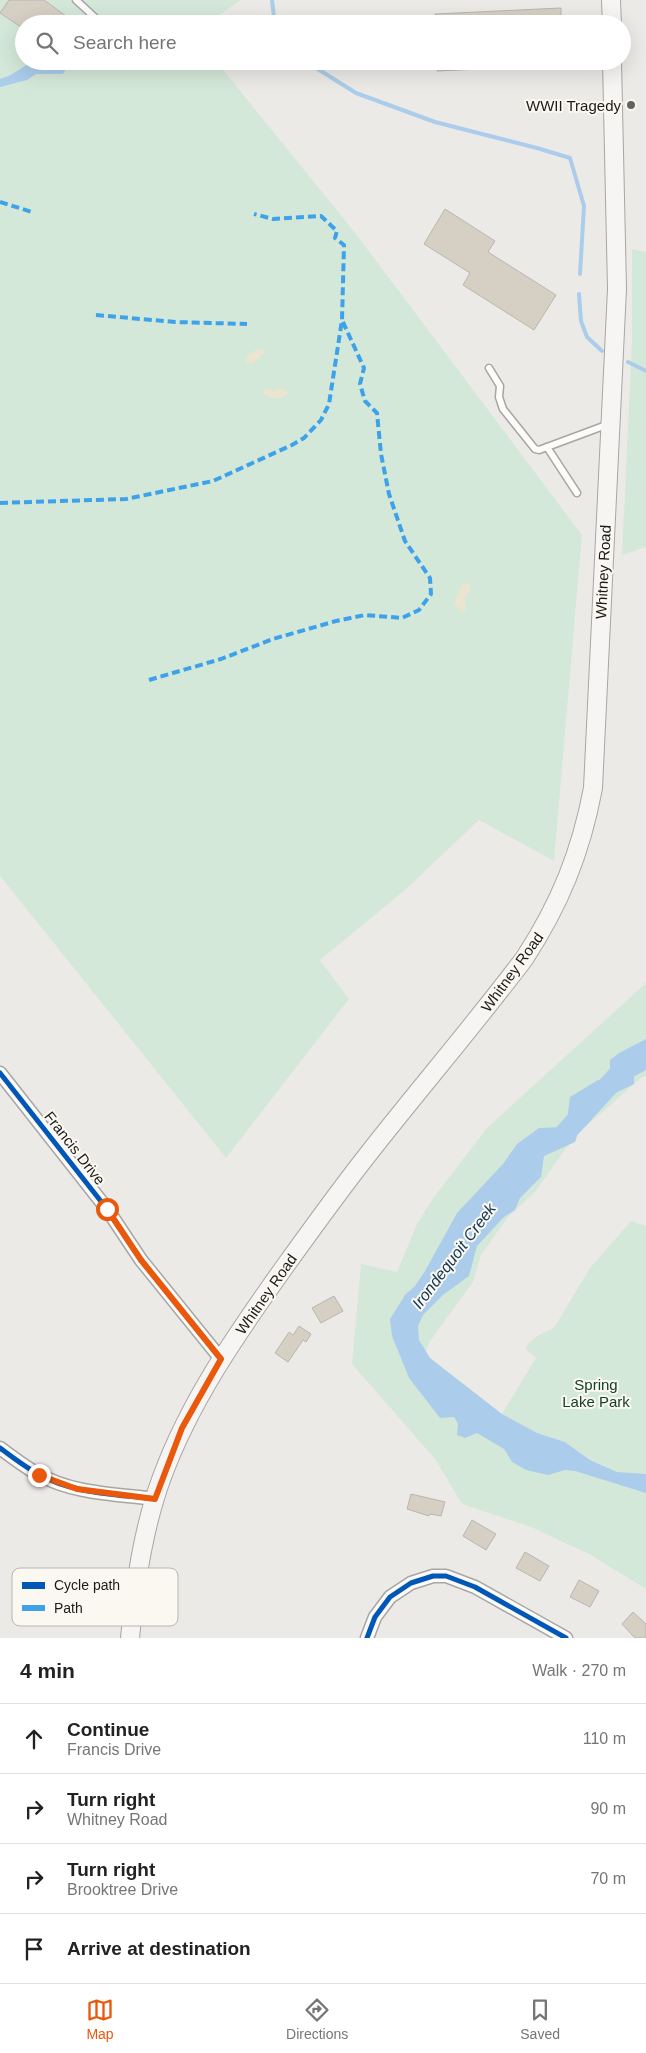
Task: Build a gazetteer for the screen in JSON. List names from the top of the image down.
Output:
{
  "streets": {
    "main road": ["Whitney Road"],
    "street": ["Francis Drive"]
  },
  "crossings": [
    ["Whitney Road", "Francis Drive"]
  ],
  "water": ["Irondequoit Creek"],
  "parks": ["Spring Lake Park"],
  "places": ["WWII Tragedy"],
  "legend": ["Cycle path", "Path"],
  "page": {
    "search": "Search here",
    "heading": ["4 min", "Walk · 270 m"],
    "list": [
      ["Continue", "Francis Drive", "110 m"],
      ["Turn right", "Whitney Road", "90 m"],
      ["Turn right", "Brooktree Drive", "70 m"],
      "Arrive at destination"
    ],
    "nav": ["Map", "Directions", "Saved"]
  }
}
